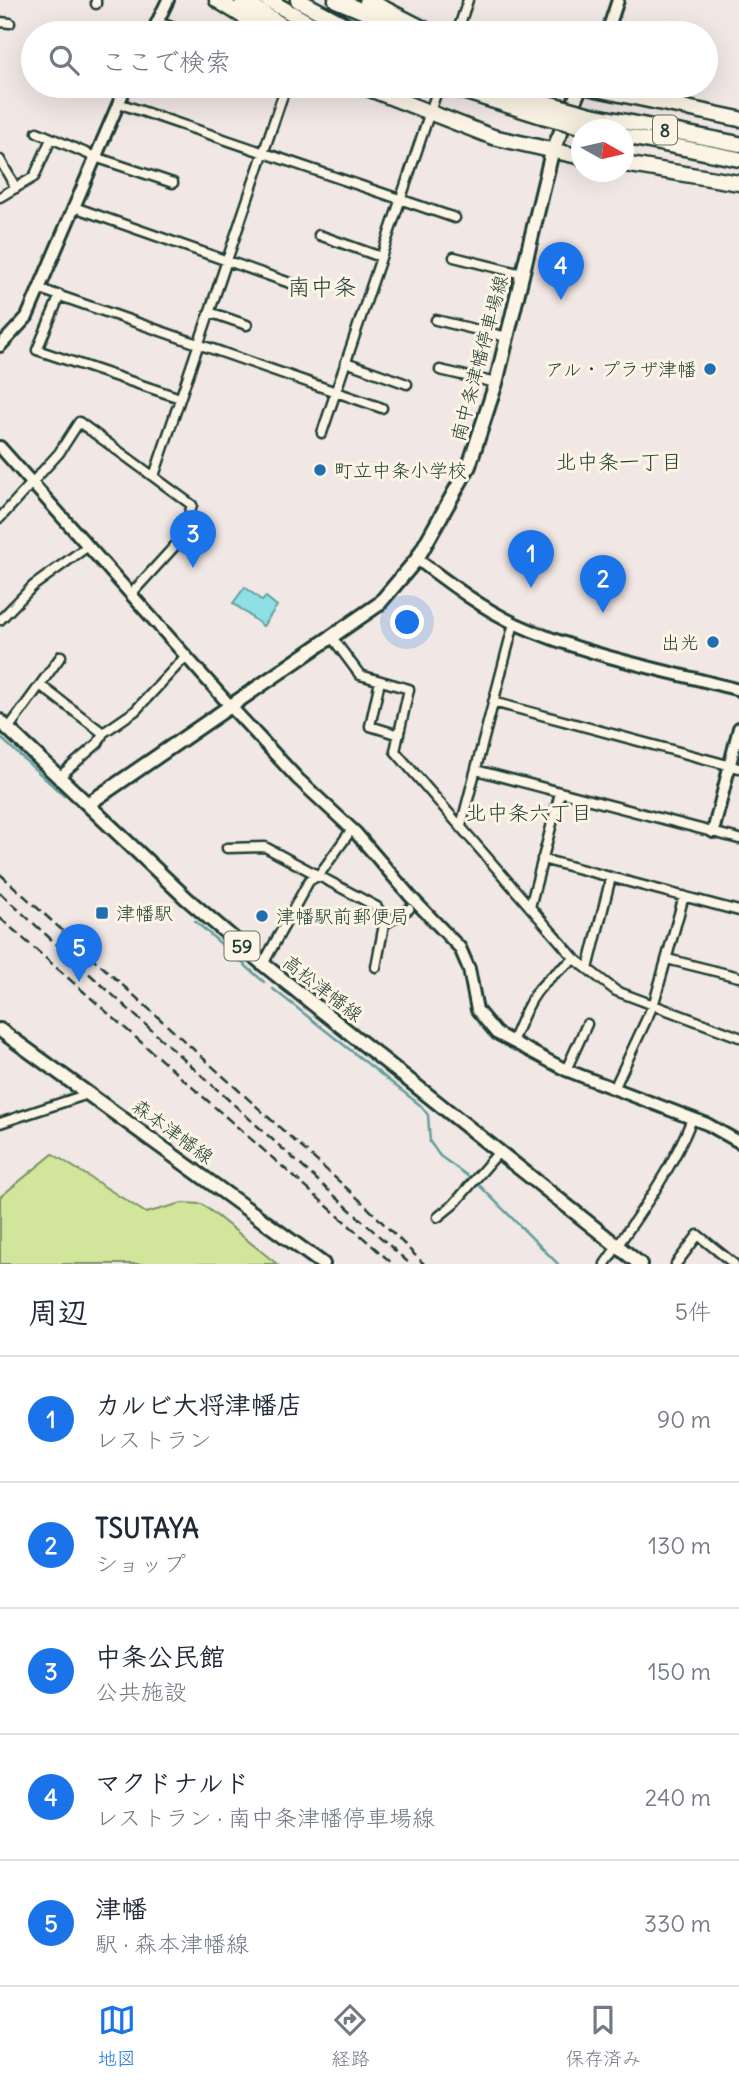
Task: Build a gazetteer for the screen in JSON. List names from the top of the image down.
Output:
{
  "streets": {
    "highway": ["8"],
    "main road": [
      "南中条津幡停車場線",
      "59",
      "高松津幡線",
      "森本津幡線"
    ]
  },
  "crossings": [
    ["南中条津幡停車場線", "高松津幡線"]
  ],
  "districts": ["南中条", "北中条一丁目", "北中条六丁目"],
  "places": {
    "other": [
      "アル・プラザ津幡",
      "町立中条小学校",
      "出光",
      "津幡駅前郵便局"
    ],
    "transit": ["津幡駅"]
  },
  "north": "right",
  "page": {
    "search": "ここで検索",
    "pins": [
      "4",
      "3",
      "1",
      "2",
      "5"
    ],
    "heading": ["周辺", "5件"],
    "list": [
      {
        "mark": "1",
        "name": "カルビ大将津幡店",
        "note": "レストラン",
        "value": "90 m"
      },
      {
        "mark": "2",
        "name": "TSUTAYA",
        "note": "ショップ",
        "value": "130 m"
      },
      {
        "mark": "3",
        "name": "中条公民館",
        "note": "公共施設",
        "value": "150 m"
      },
      {
        "mark": "4",
        "name": "マクドナルド",
        "note": "レストラン · 南中条津幡停車場線",
        "value": "240 m"
      },
      {
        "mark": "5",
        "name": "津幡",
        "note": "駅 · 森本津幡線",
        "value": "330 m"
      }
    ],
    "nav": ["地図", "経路", "保存済み"]
  }
}
